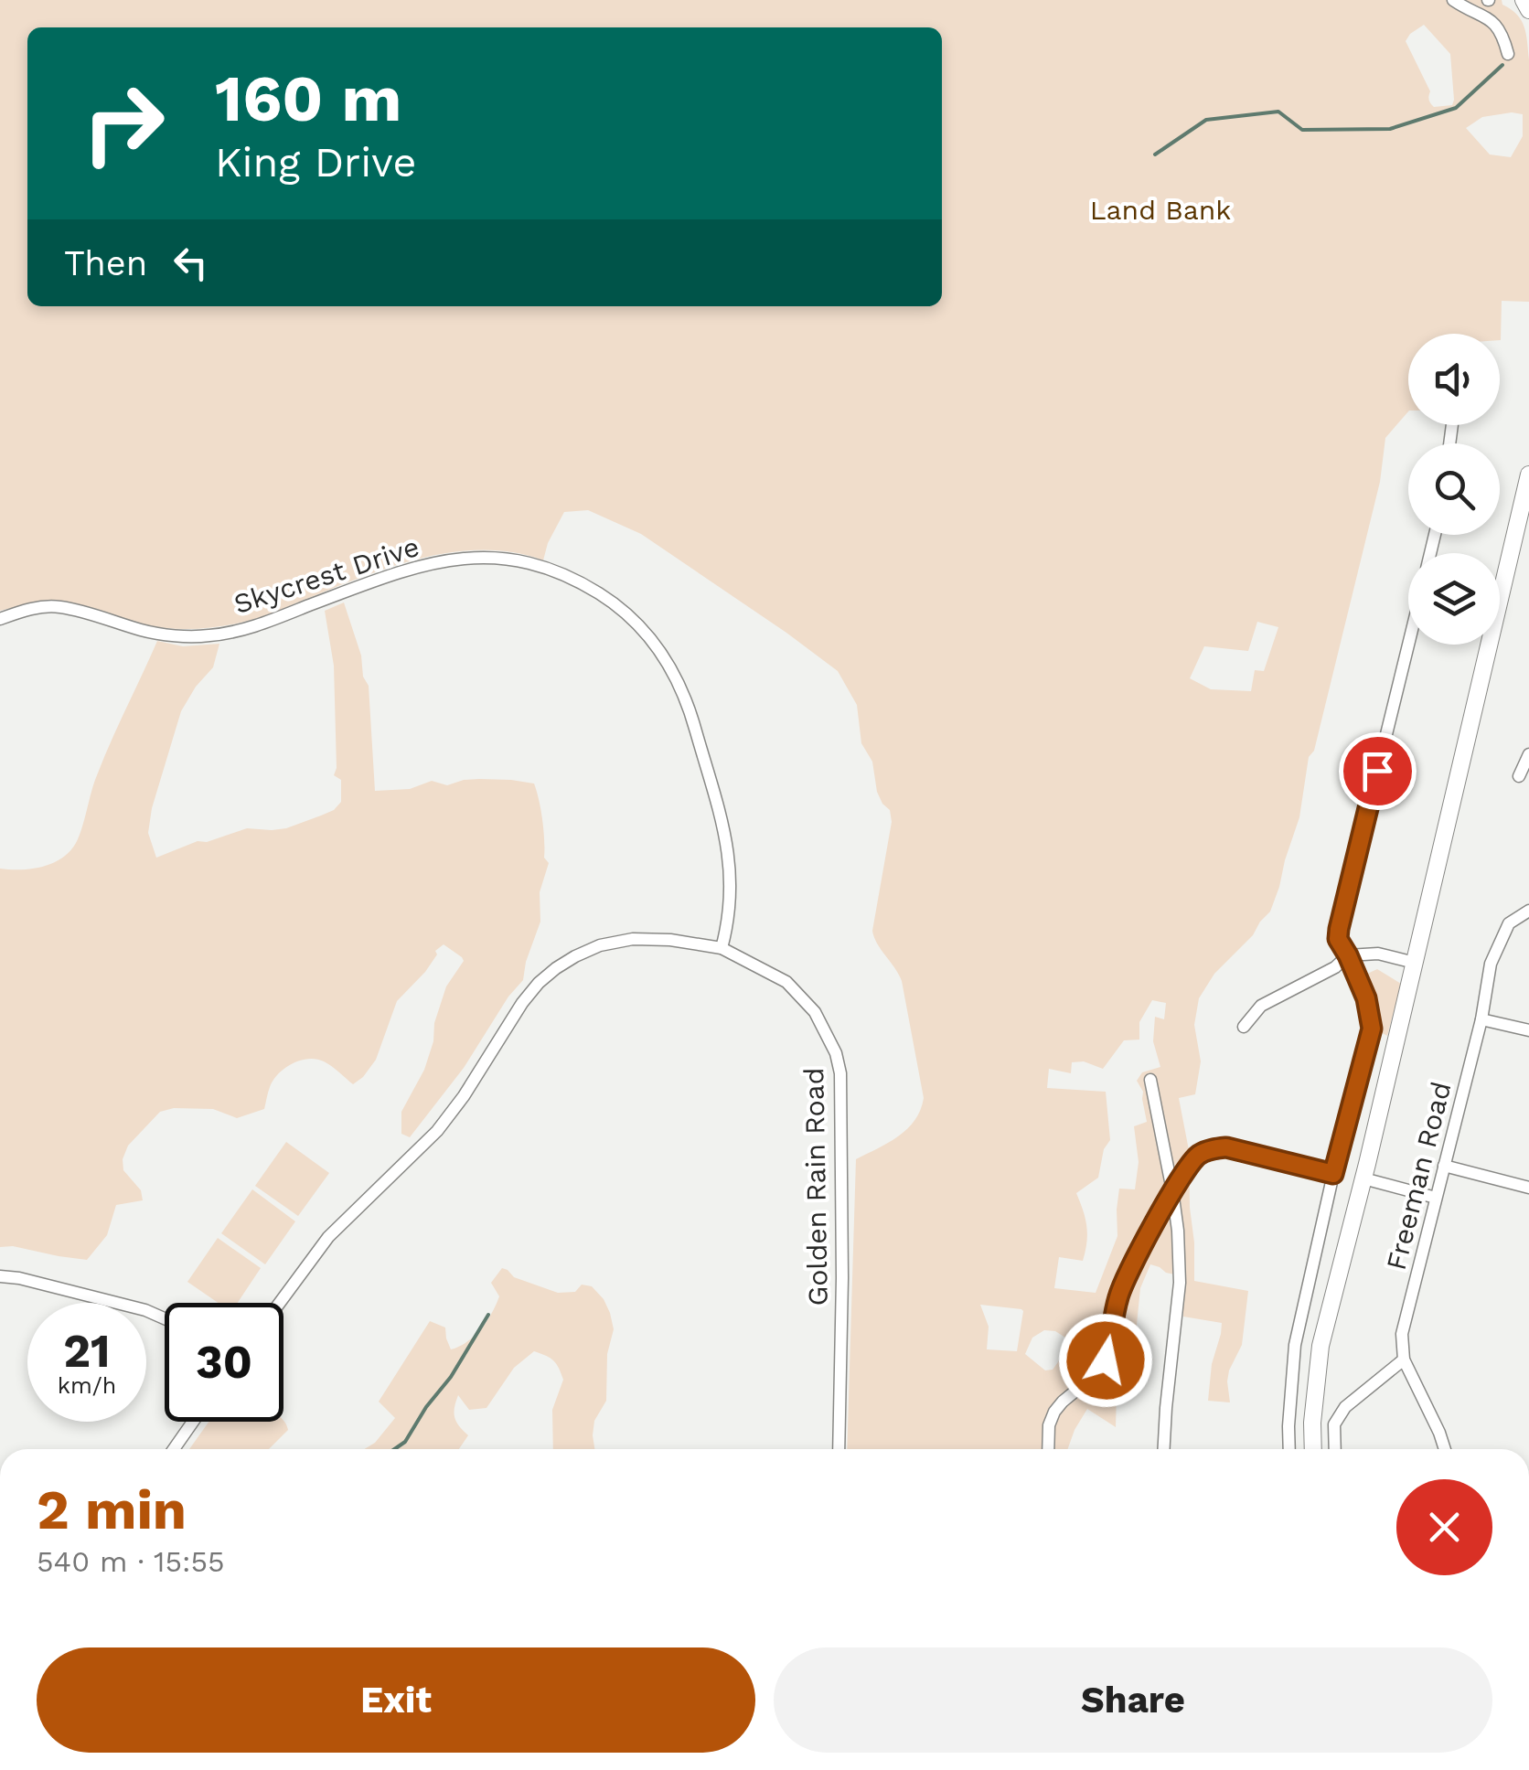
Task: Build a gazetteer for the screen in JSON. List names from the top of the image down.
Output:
{
  "streets": {
    "street": ["Skycrest Drive", "Freeman Road", "Golden Rain Road"]
  },
  "crossings": [
    ["Skycrest Drive", "Golden Rain Road"]
  ],
  "parks": ["Land Bank"],
  "page": {
    "turn": ["160 m", "King Drive"],
    "then": "Then",
    "speed": "21 km/h",
    "limit": "30",
    "heading": ["2 min", "540 m · 15:55"],
    "buttons": ["Exit", "Share"]
  }
}
